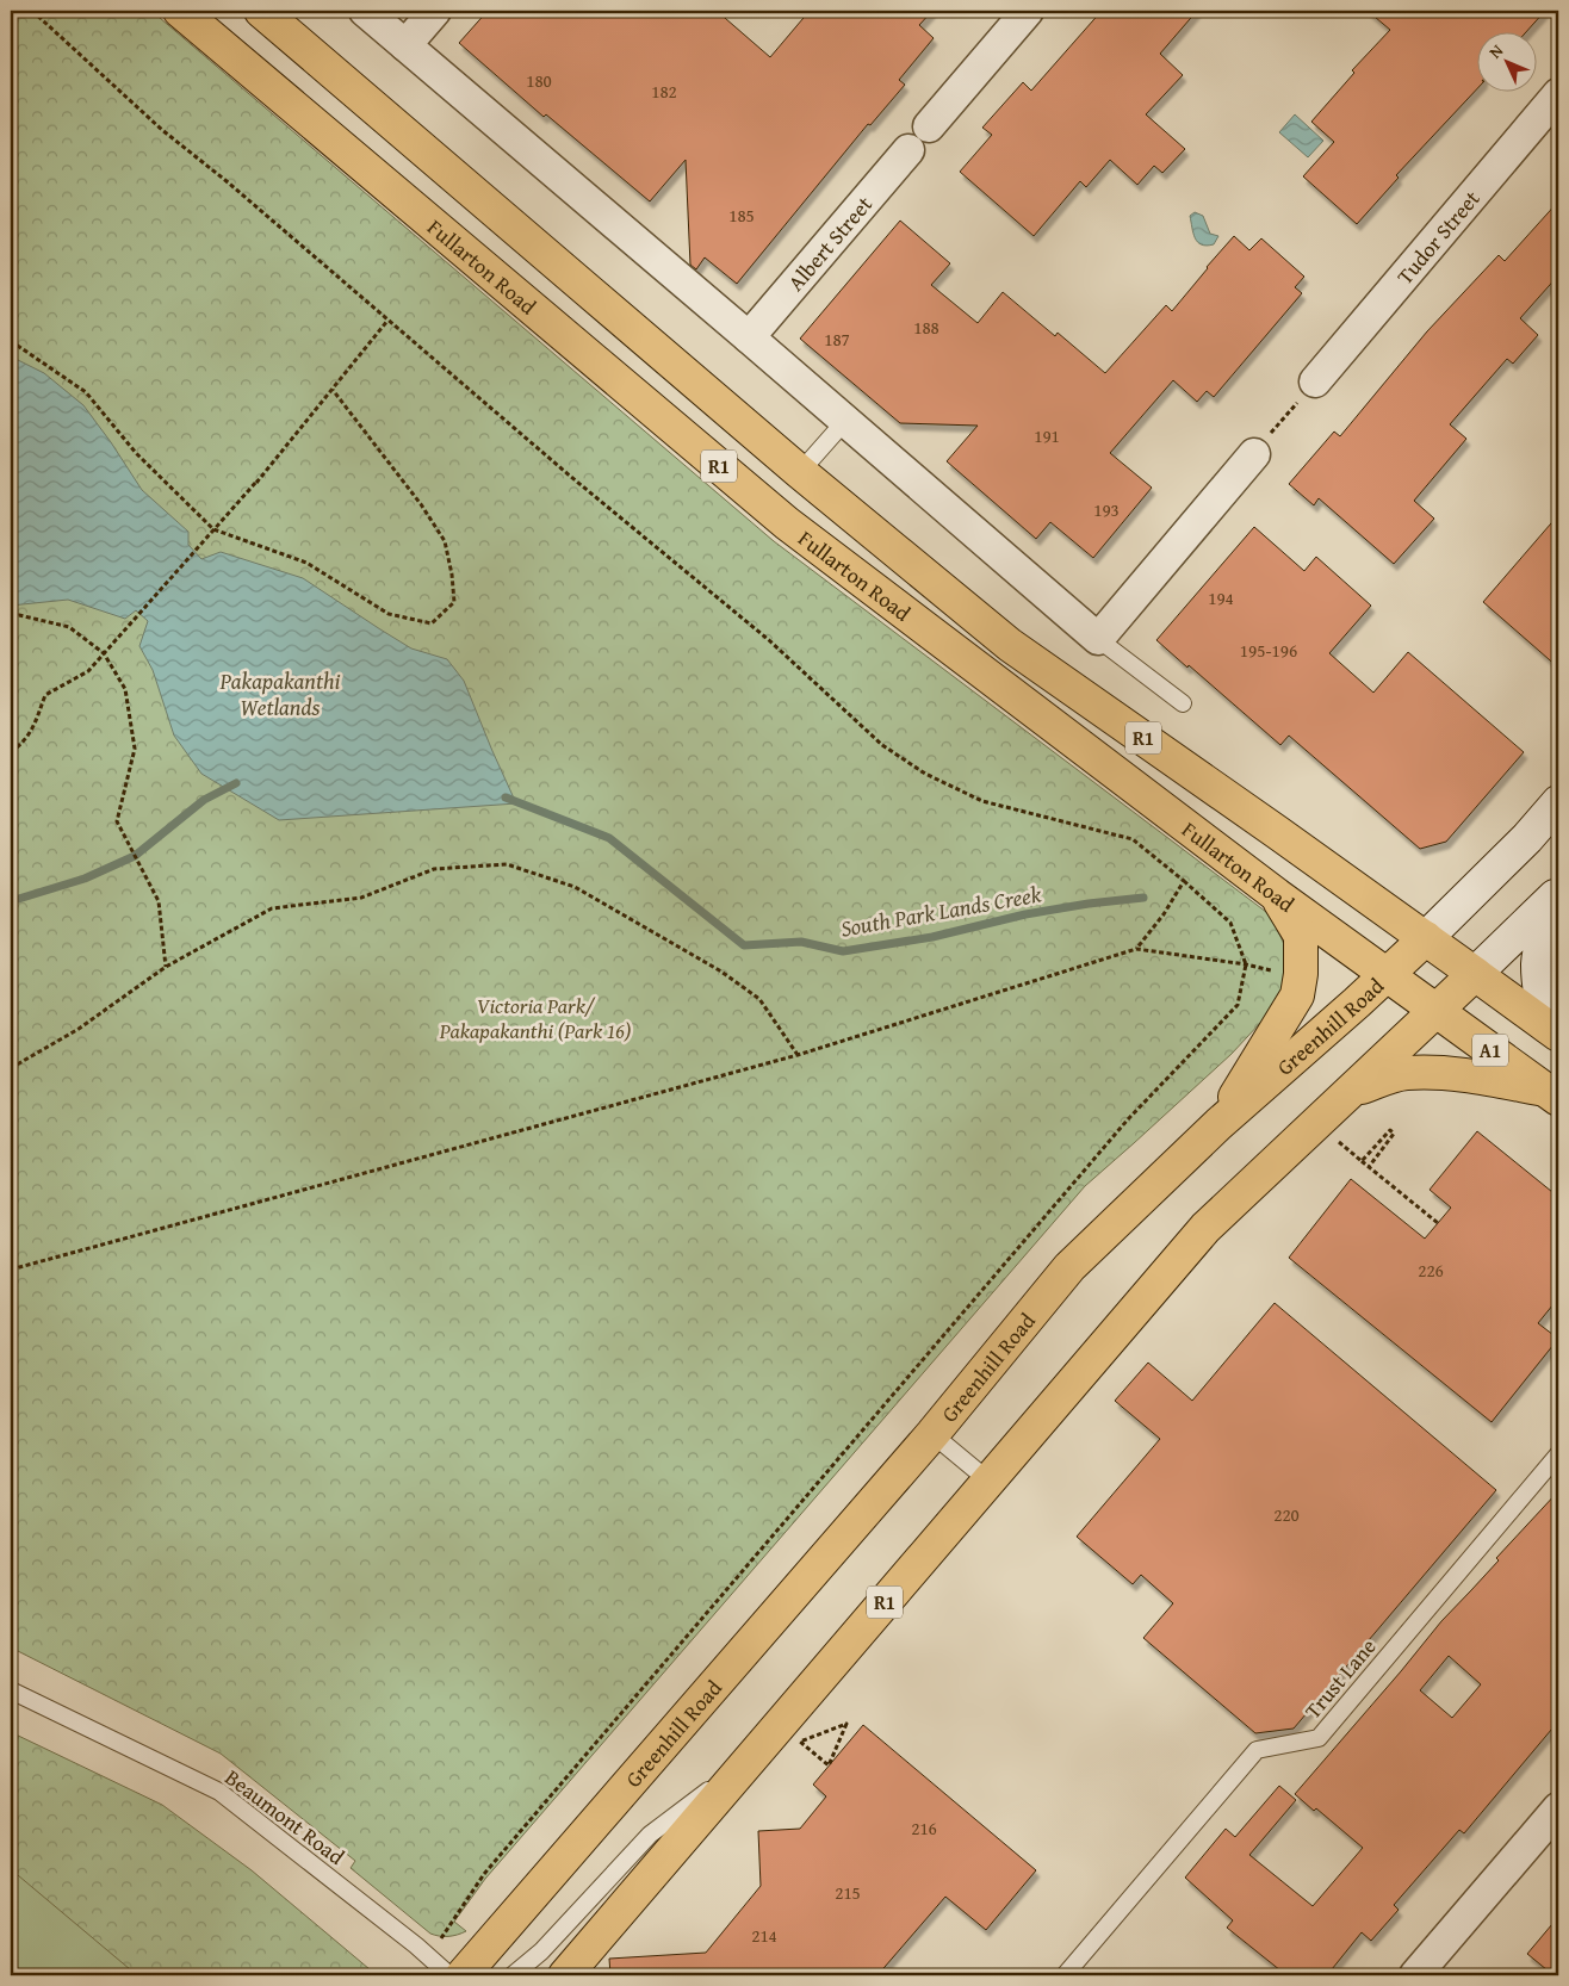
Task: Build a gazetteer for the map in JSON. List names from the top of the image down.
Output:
{
  "streets": {
    "main road": [
      "Fullarton Road",
      "R1",
      "Greenhill Road",
      "A1"
    ],
    "street": ["Tudor Street", "Albert Street"],
    "lane": ["Trust Lane", "Beaumont Road"]
  },
  "crossings": [
    ["Fullarton Road", "R1"],
    ["Fullarton Road", "Greenhill Road"],
    ["R1", "Greenhill Road"]
  ],
  "water": ["Pakapakanthi Wetlands", "South Park Lands Creek"],
  "parks": ["Victoria Park/ Pakapakanthi (Park 16)"],
  "house_numbers": [
    "180",
    "182",
    "185",
    "188",
    "187",
    "191",
    "193",
    "194",
    "195-196",
    "226",
    "220",
    "216",
    "215",
    "214"
  ],
  "north": "top left"
}
